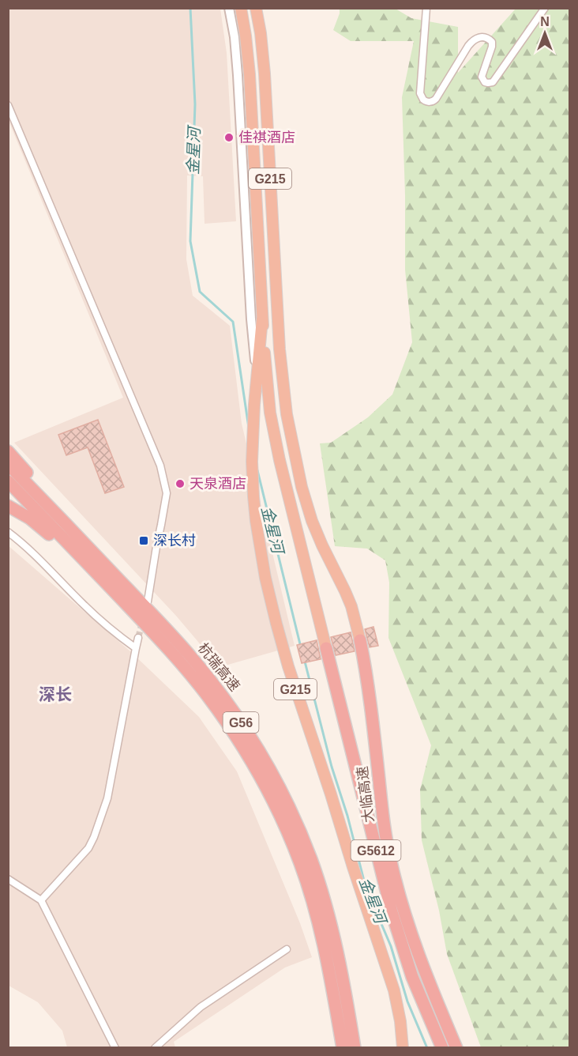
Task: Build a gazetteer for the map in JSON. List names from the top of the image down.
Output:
{
  "streets": {
    "highway": [
      "G215",
      "杭瑞高速",
      "G56",
      "大临高速",
      "G5612"
    ]
  },
  "crossings": [
    ["G215", "大临高速"]
  ],
  "districts": ["深长"],
  "water": ["金星河"],
  "places": {
    "other": ["佳祺酒店", "天泉酒店"],
    "transit": ["深长村"]
  },
  "north": "top"
}
